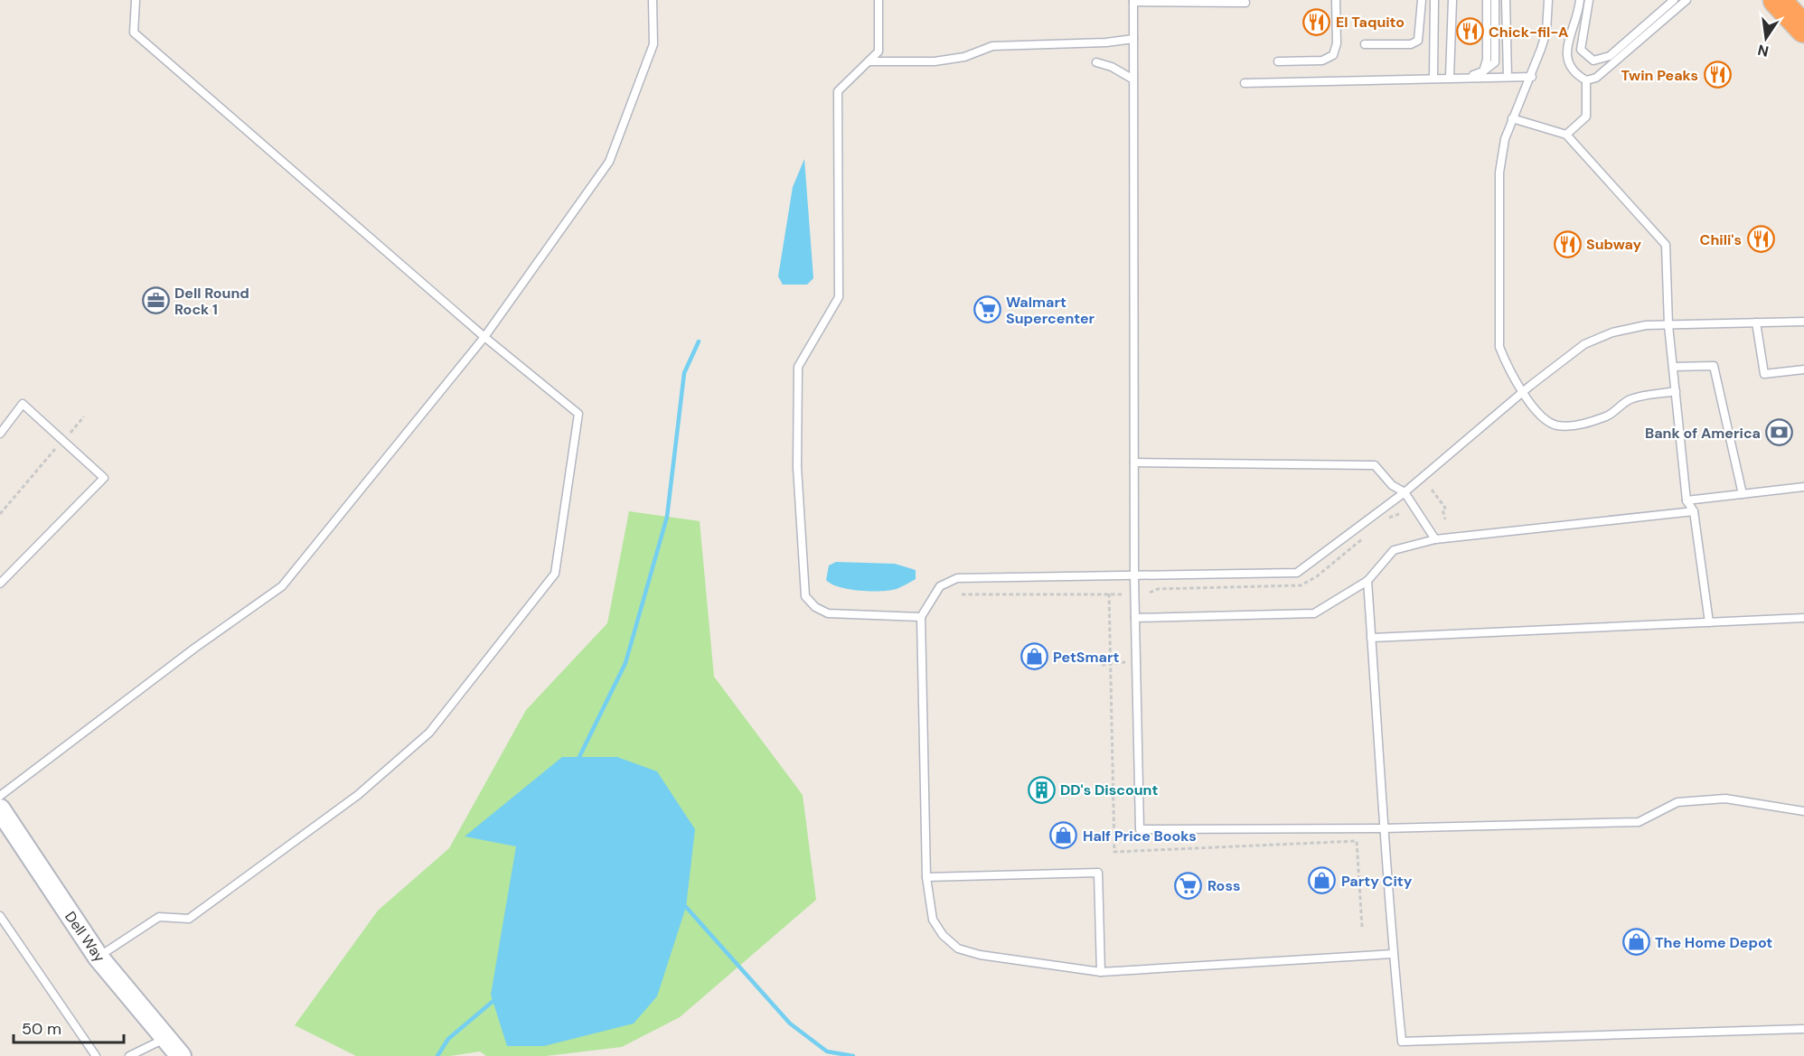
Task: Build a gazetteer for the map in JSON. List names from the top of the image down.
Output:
{
  "streets": {
    "street": ["Dell Way"]
  },
  "places": {
    "restaurant": [
      "El Taquito",
      "Chick-fil-A",
      "Twin Peaks",
      "Chili's",
      "Subway"
    ],
    "office": ["Dell Round Rock 1"],
    "supermarket": ["Walmart Supercenter", "Ross"],
    "bank": ["Bank of America"],
    "shop": [
      "PetSmart",
      "Half Price Books",
      "Party City",
      "The Home Depot"
    ],
    "building": ["DD's Discount"]
  },
  "scale_bar": "50 m",
  "north": "bottom"
}
